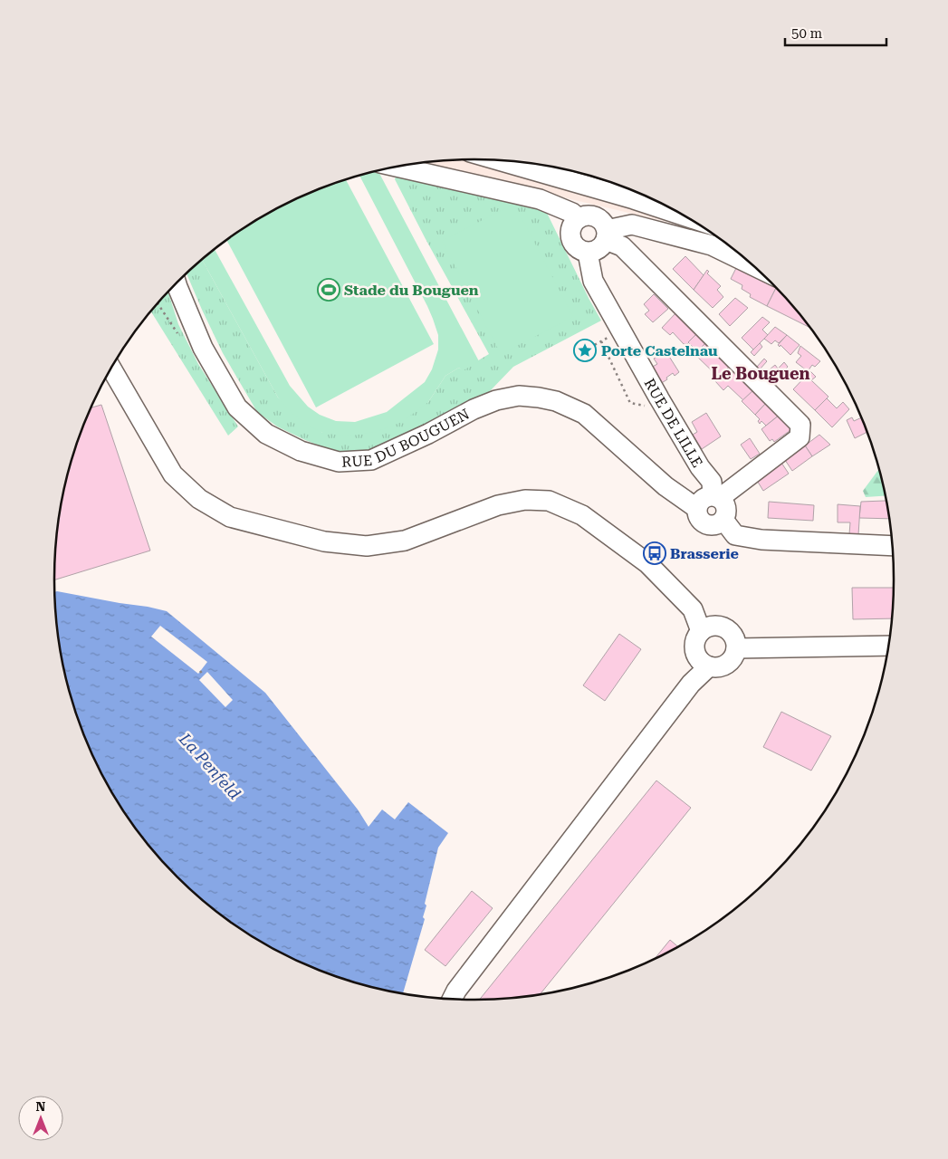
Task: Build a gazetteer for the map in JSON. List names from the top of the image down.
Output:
{
  "streets": {
    "street": ["RUE DE LILLE", "RUE DU BOUGUEN"]
  },
  "crossings": [
    ["RUE DE LILLE", "RUE DU BOUGUEN"]
  ],
  "districts": ["Le Bouguen"],
  "water": ["La Penfeld"],
  "places": {
    "sports": ["Stade du Bouguen"],
    "place": ["Porte Castelnau"],
    "bus stop": ["Brasserie"]
  },
  "scale_bar": "50 m",
  "north": "top"
}
